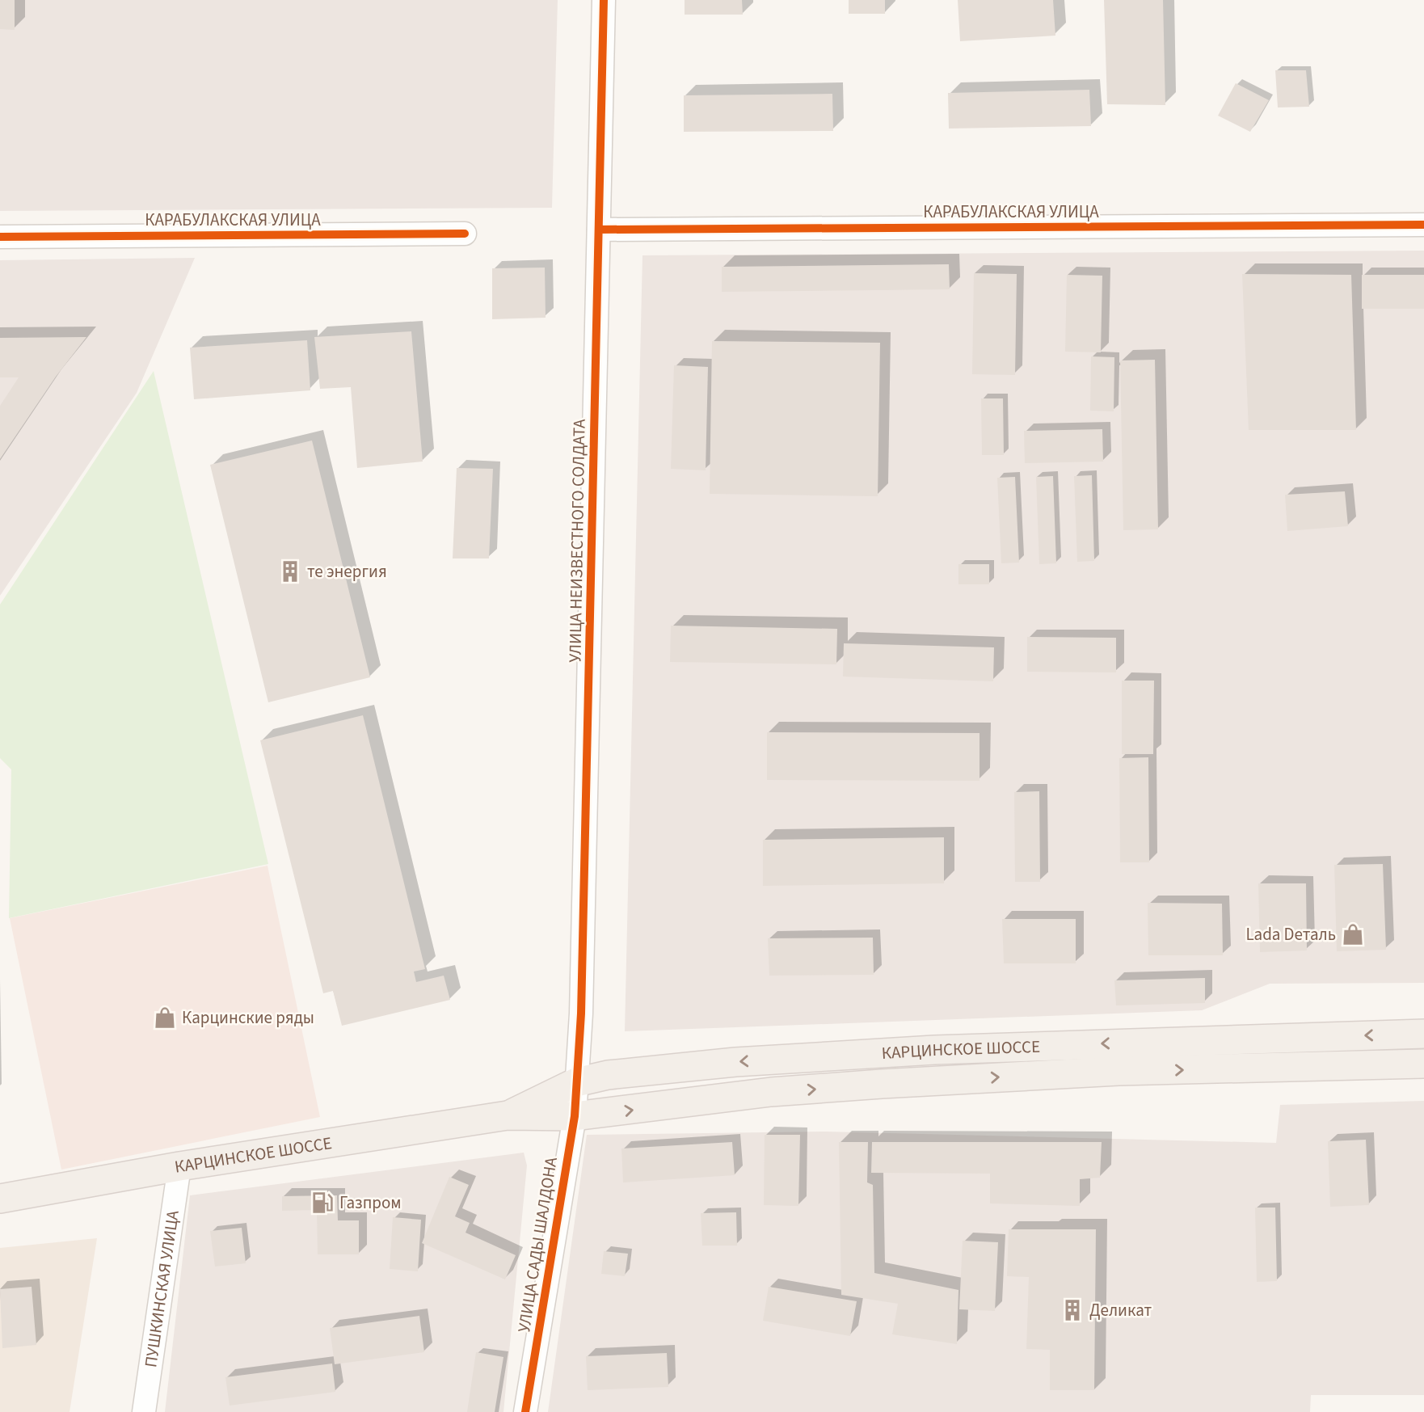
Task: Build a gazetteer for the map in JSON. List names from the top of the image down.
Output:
{
  "streets": {
    "main road": ["КАРЦИНСКОЕ ШОССЕ"],
    "street": [
      "КАРАБУЛАКСКАЯ УЛИЦА",
      "УЛИЦА НЕИЗВЕСТНОГО СОЛДАТА",
      "УЛИЦА САДЫ ШАЛДОНА",
      "ПУШКИНСКАЯ УЛИЦА"
    ]
  },
  "crossings": [
    ["КАРАБУЛАКСКАЯ УЛИЦА", "УЛИЦА НЕИЗВЕСТНОГО СОЛДАТА"],
    ["УЛИЦА НЕИЗВЕСТНОГО СОЛДАТА", "КАРЦИНСКОЕ ШОССЕ"],
    ["УЛИЦА НЕИЗВЕСТНОГО СОЛДАТА", "УЛИЦА САДЫ ШАЛДОНА"],
    ["КАРЦИНСКОЕ ШОССЕ", "УЛИЦА САДЫ ШАЛДОНА"],
    ["КАРЦИНСКОЕ ШОССЕ", "ПУШКИНСКАЯ УЛИЦА"]
  ],
  "places": {
    "building": ["те энергия", "Деликат"],
    "shop": ["Lada Dеталь", "Карцинские ряды"],
    "fuel station": ["Газпром"]
  }
}
